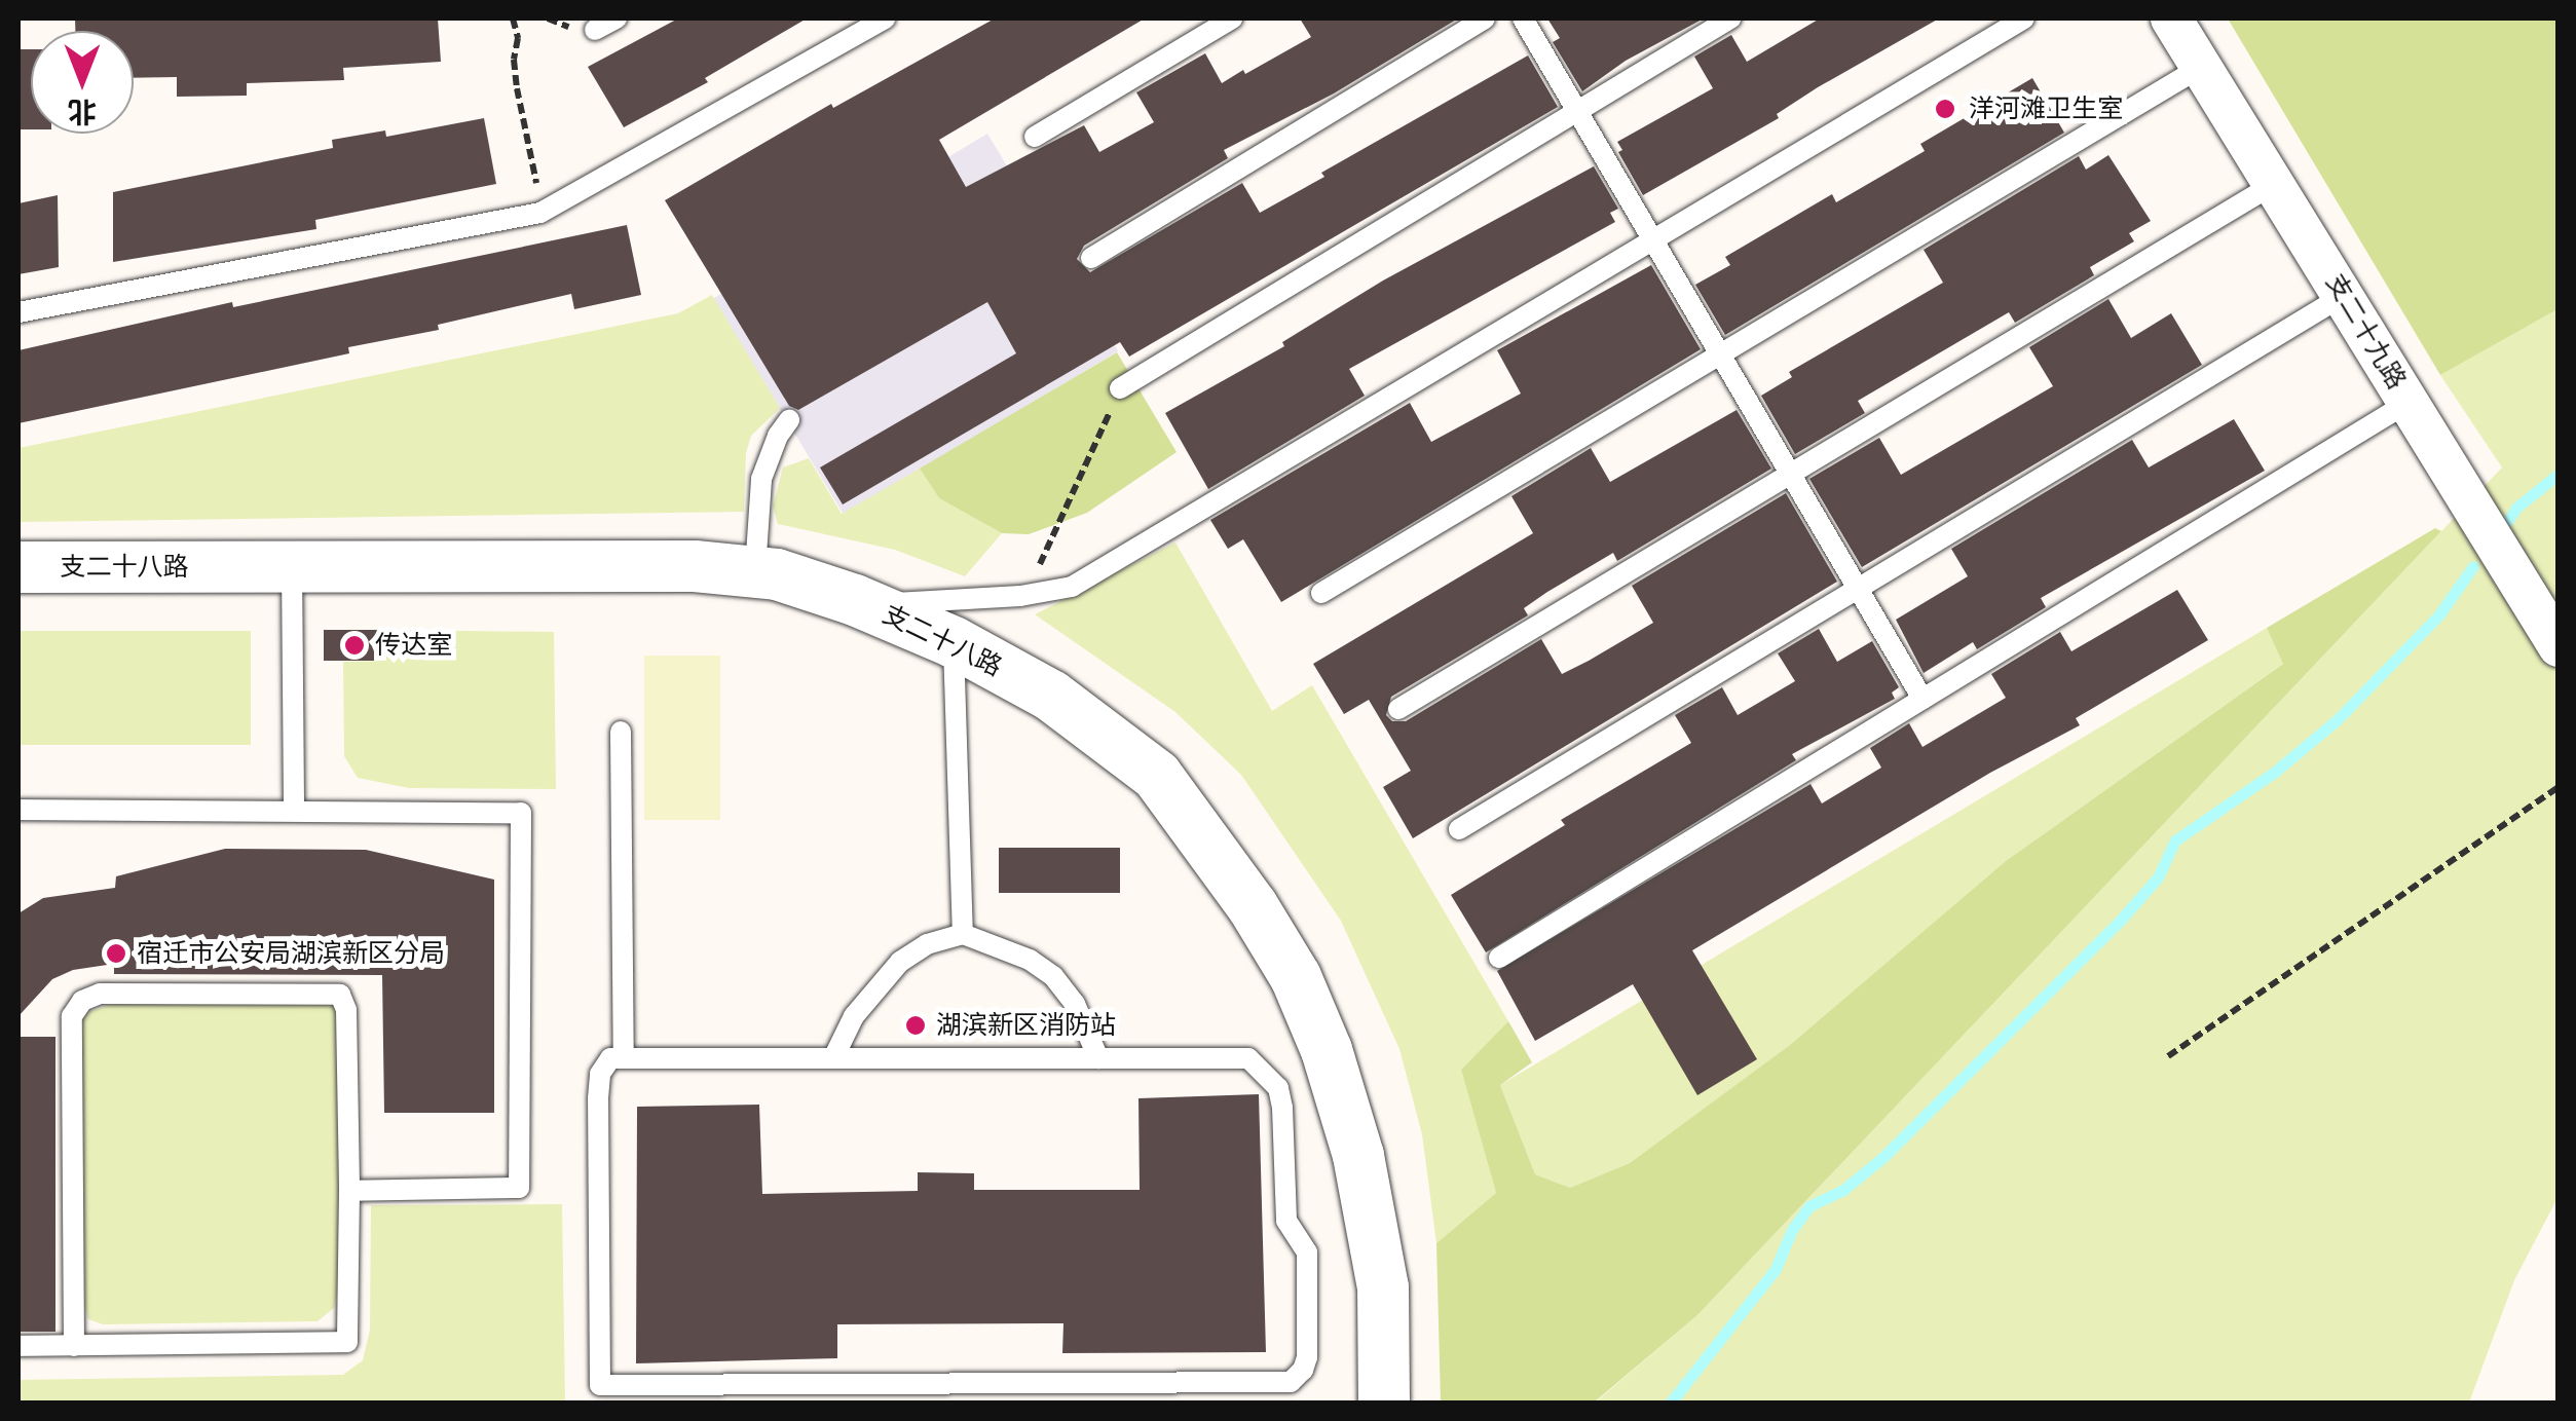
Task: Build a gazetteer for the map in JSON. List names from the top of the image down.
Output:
{
  "streets": {
    "street": ["支二十九路", "支二十八路"]
  },
  "places": [
    "洋河滩卫生室",
    "传达室",
    "宿迁市公安局湖滨新区分局",
    "湖滨新区消防站"
  ],
  "north": "bottom"
}
